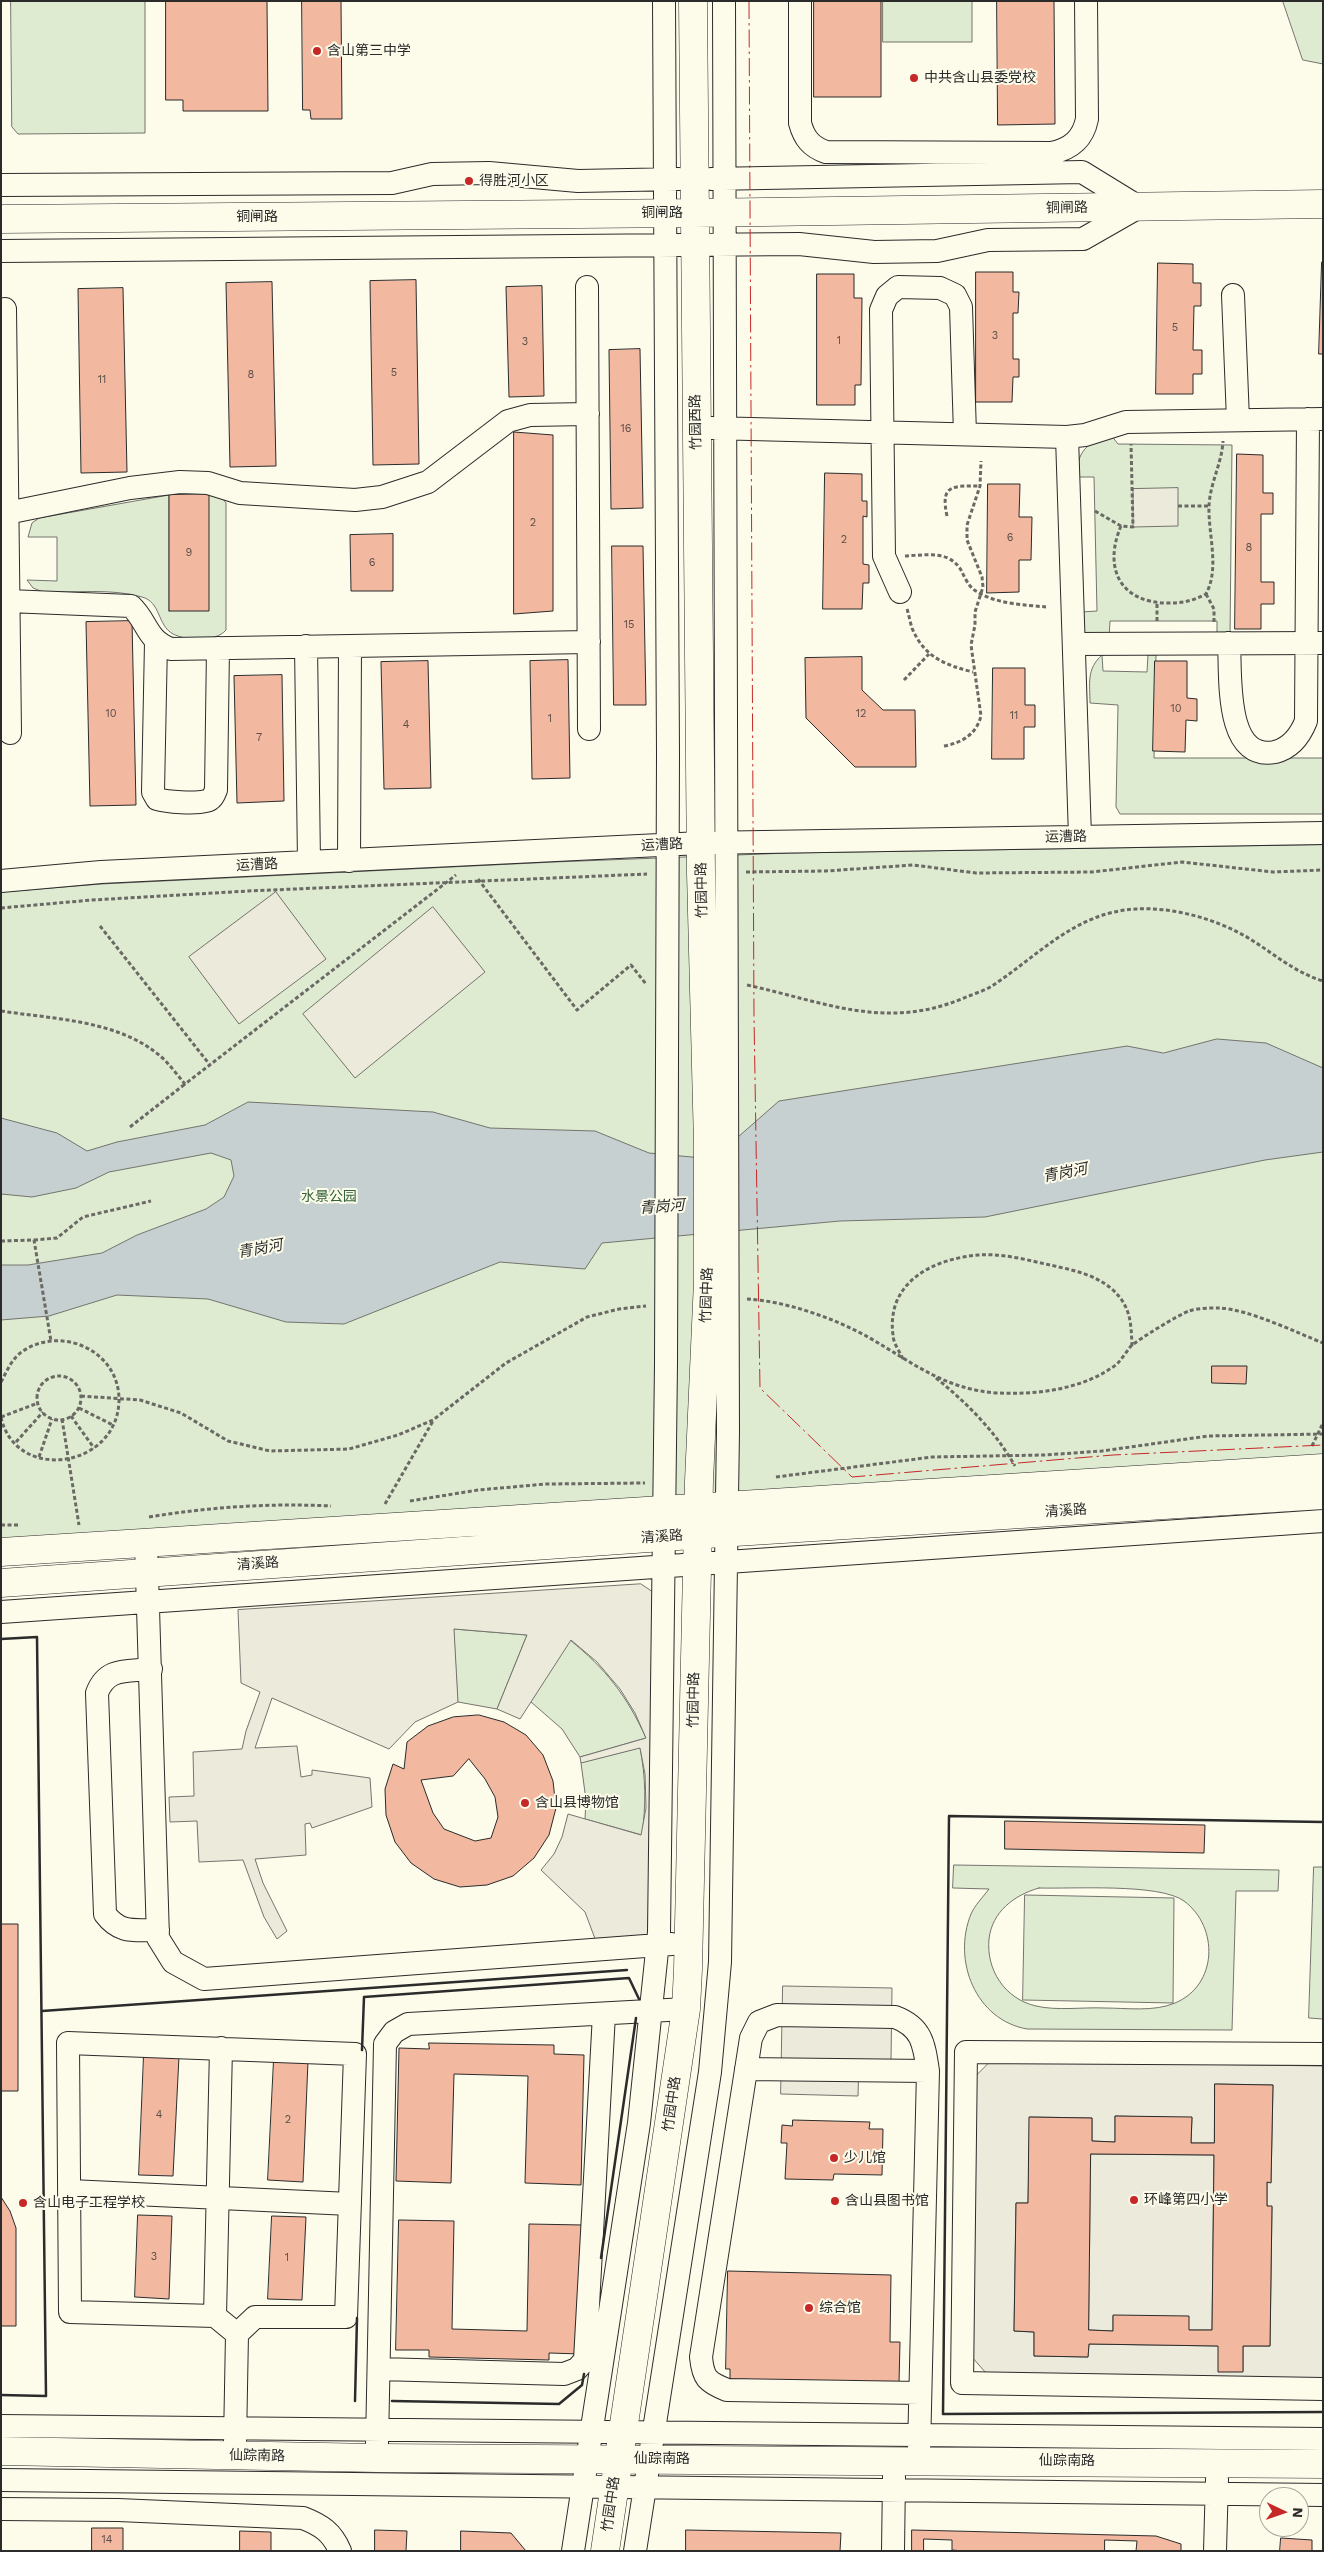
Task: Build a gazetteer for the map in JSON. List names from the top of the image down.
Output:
{
  "streets": {
    "main road": [
      "铜闸路",
      "竹园西路",
      "竹园中路",
      "清溪路",
      "仙踪南路"
    ],
    "street": ["运漕路"]
  },
  "crossings": [
    ["铜闸路", "竹园西路"],
    ["竹园西路", "运漕路"],
    ["竹园西路", "竹园中路"],
    ["运漕路", "竹园中路"],
    ["竹园中路", "清溪路"],
    ["竹园中路", "仙踪南路"]
  ],
  "water": ["青岗河"],
  "parks": ["水景公园"],
  "places": [
    "含山第三中学",
    "中共含山县委党校",
    "得胜河小区",
    "含山县博物馆",
    "少儿馆",
    "环峰第四小学",
    "含山县图书馆",
    "含山电子工程学校",
    "综合馆"
  ],
  "house_numbers": [
    "5",
    "3",
    "1",
    "3",
    "5",
    "8",
    "11",
    "16",
    "2",
    "6",
    "2",
    "8",
    "9",
    "6",
    "15",
    "10",
    "10",
    "12",
    "11",
    "1",
    "4",
    "7",
    "4",
    "2",
    "3",
    "1",
    "14"
  ],
  "north": "right"
}
